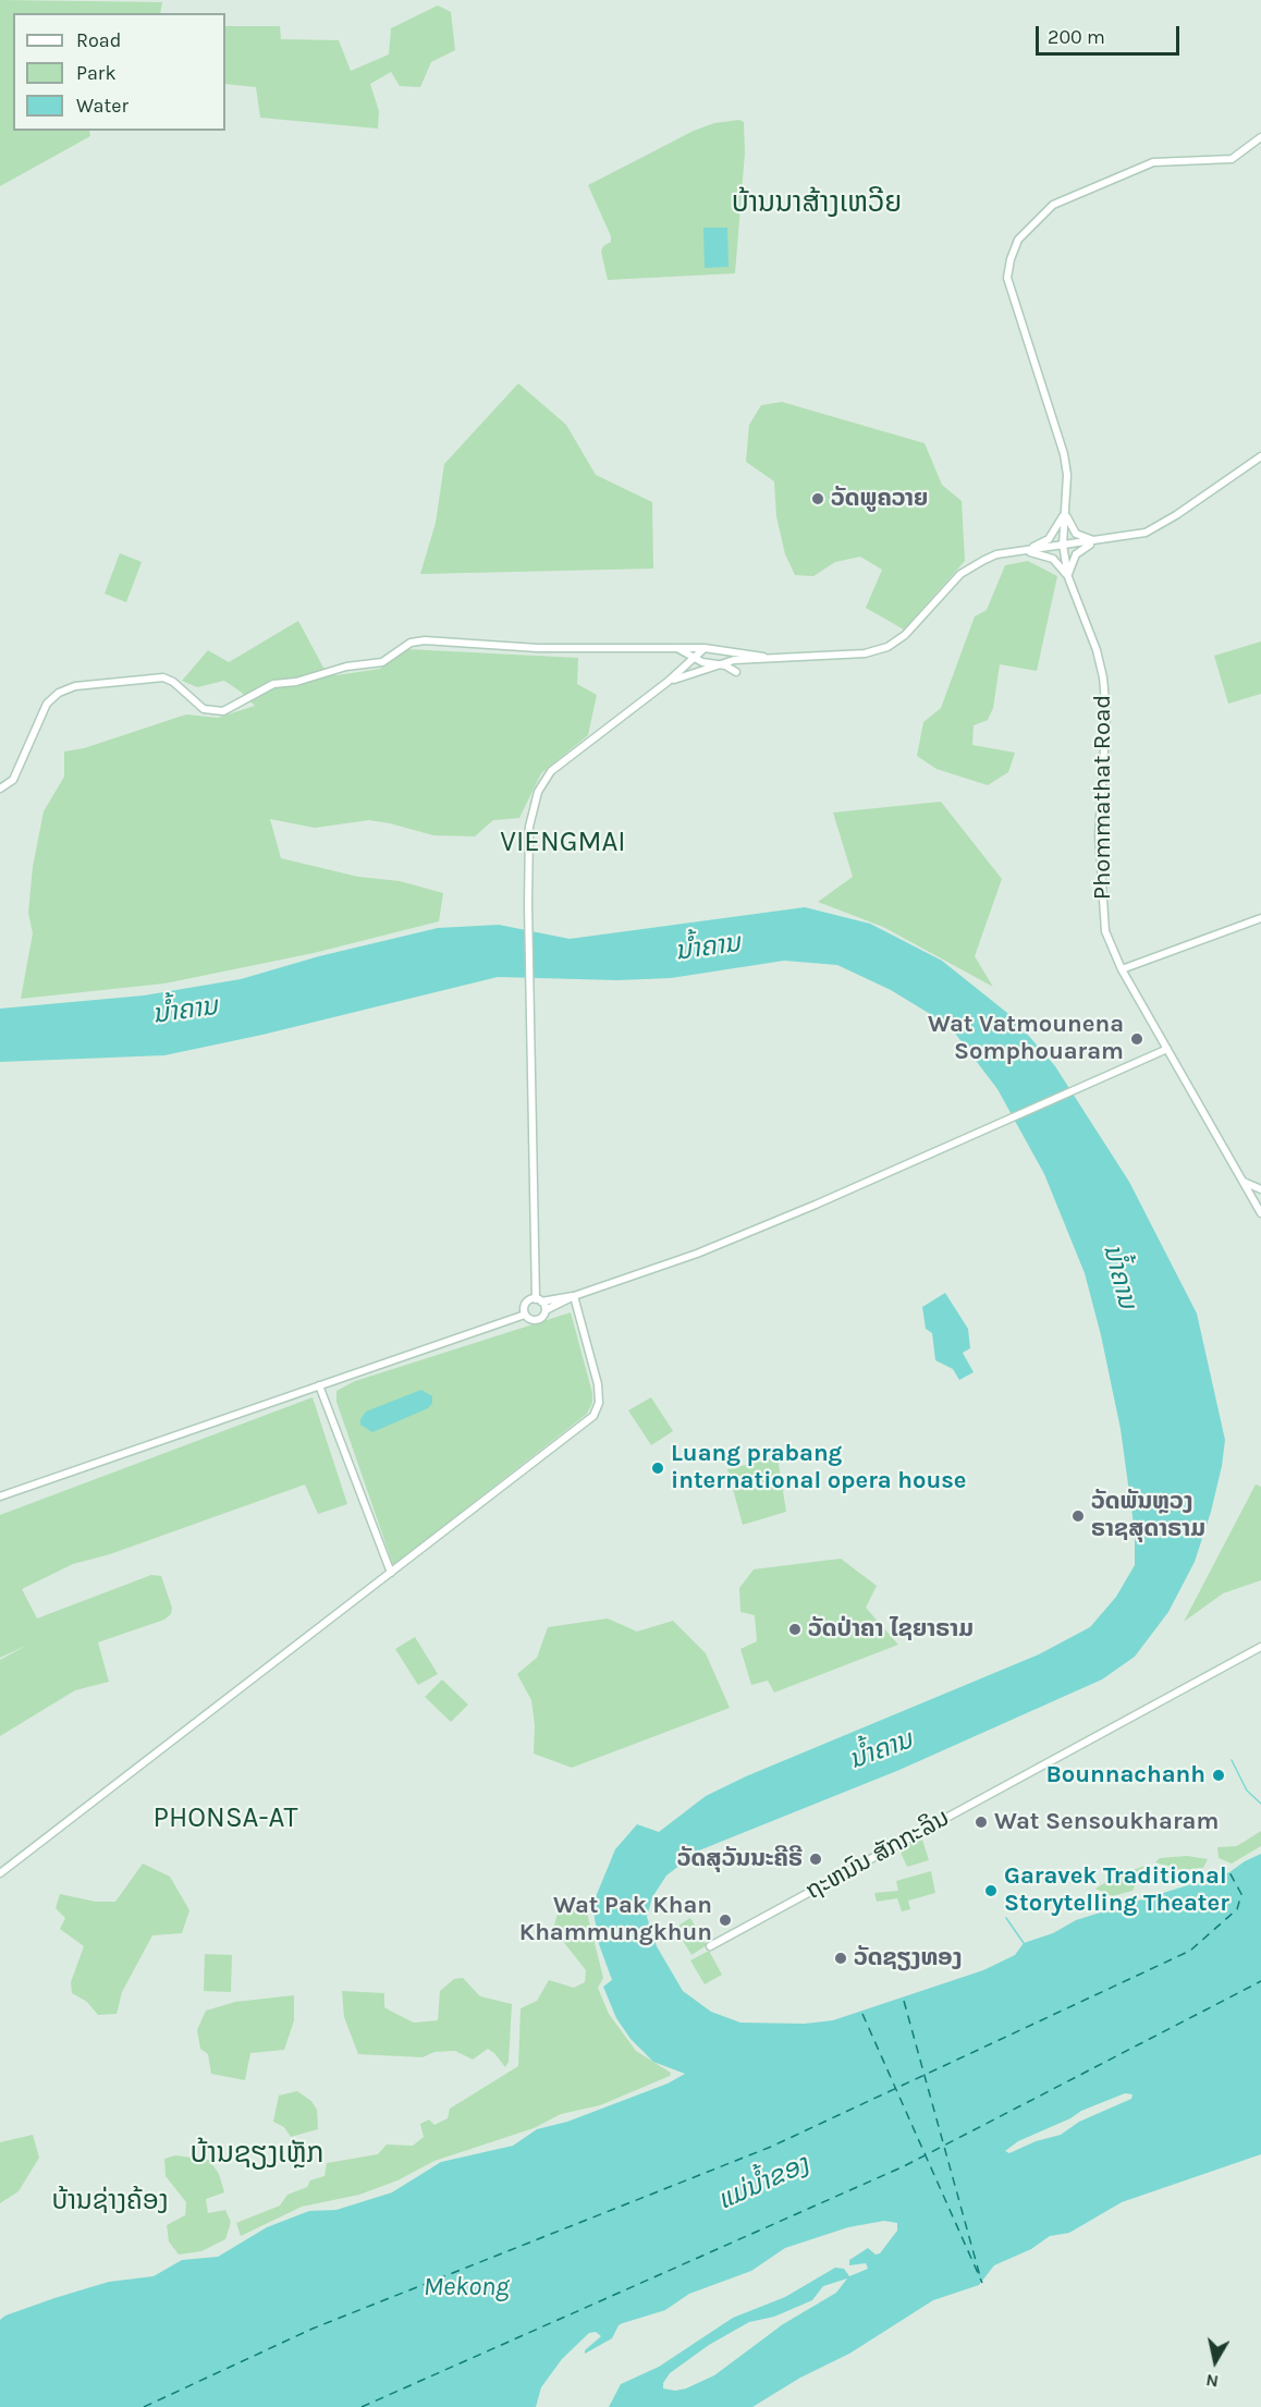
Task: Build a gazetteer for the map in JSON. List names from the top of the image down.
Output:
{
  "streets": {
    "street": ["Phommathat Road", "ຖະຫນົນ ສັກກະລິນ"]
  },
  "districts": [
    "ບ້ານນາສ້າງເຫວີຍ",
    "VIENGMAI",
    "PHONSA-AT",
    "ບ້ານຊຽງເຫຼັກ",
    "ບ້ານຊ່າງຄ້ອງ"
  ],
  "water": ["ນ້ຳຄານ", "ແມ່ນ້ຳຂອງ", "Mekong"],
  "places": [
    "ວັດພູຄວາຍ",
    "Wat Vatmounena Somphouaram",
    "Luang prabang international opera house",
    "ວັດພັນຫຼວງ ຣາຊສຸດາຣາມ",
    "ວັດປ່າຄາ ໄຊຍາຣາມ",
    "Bounnachanh",
    "Wat Sensoukharam",
    "ວັດສຸວັນນະຄີຣີ",
    "Garavek Traditional Storytelling Theater",
    "Wat Pak Khan Khammungkhun",
    "ວັດຊຽງທອງ"
  ],
  "legend": ["Road", "Park", "Water"],
  "scale_bar": "200 m",
  "north": "bottom"
}
